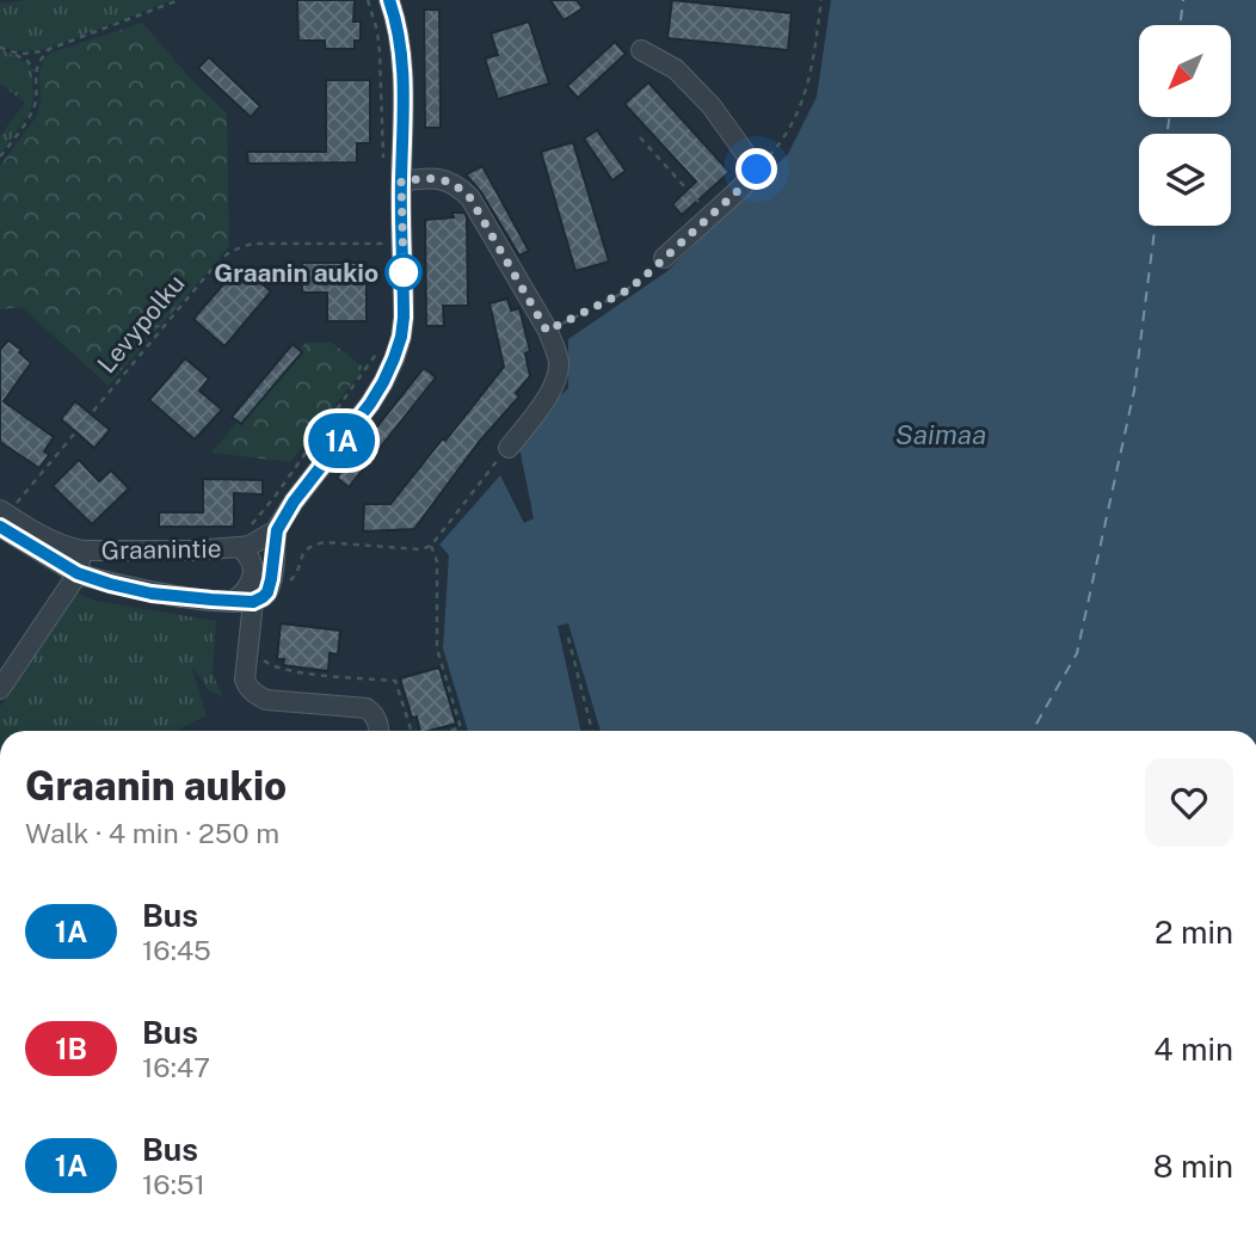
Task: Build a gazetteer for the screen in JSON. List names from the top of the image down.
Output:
{
  "streets": {
    "street": ["Graanintie"],
    "path": ["Levypolku"]
  },
  "crossings": [
    ["Levypolku", "Graanintie"]
  ],
  "water": ["Saimaa"],
  "places": ["Graanin aukio"],
  "lines": ["bus line 1A"],
  "north": "bottom left",
  "page": {
    "on_map": "1A",
    "heading": ["Graanin aukio", "Walk · 4 min · 250 m"],
    "list": [
      {
        "mark": "1A",
        "name": "Bus",
        "note": "16:45",
        "value": "2 min"
      },
      {
        "mark": "1B",
        "name": "Bus",
        "note": "16:47",
        "value": "4 min"
      },
      {
        "mark": "1A",
        "name": "Bus",
        "note": "16:51",
        "value": "8 min"
      }
    ]
  }
}
